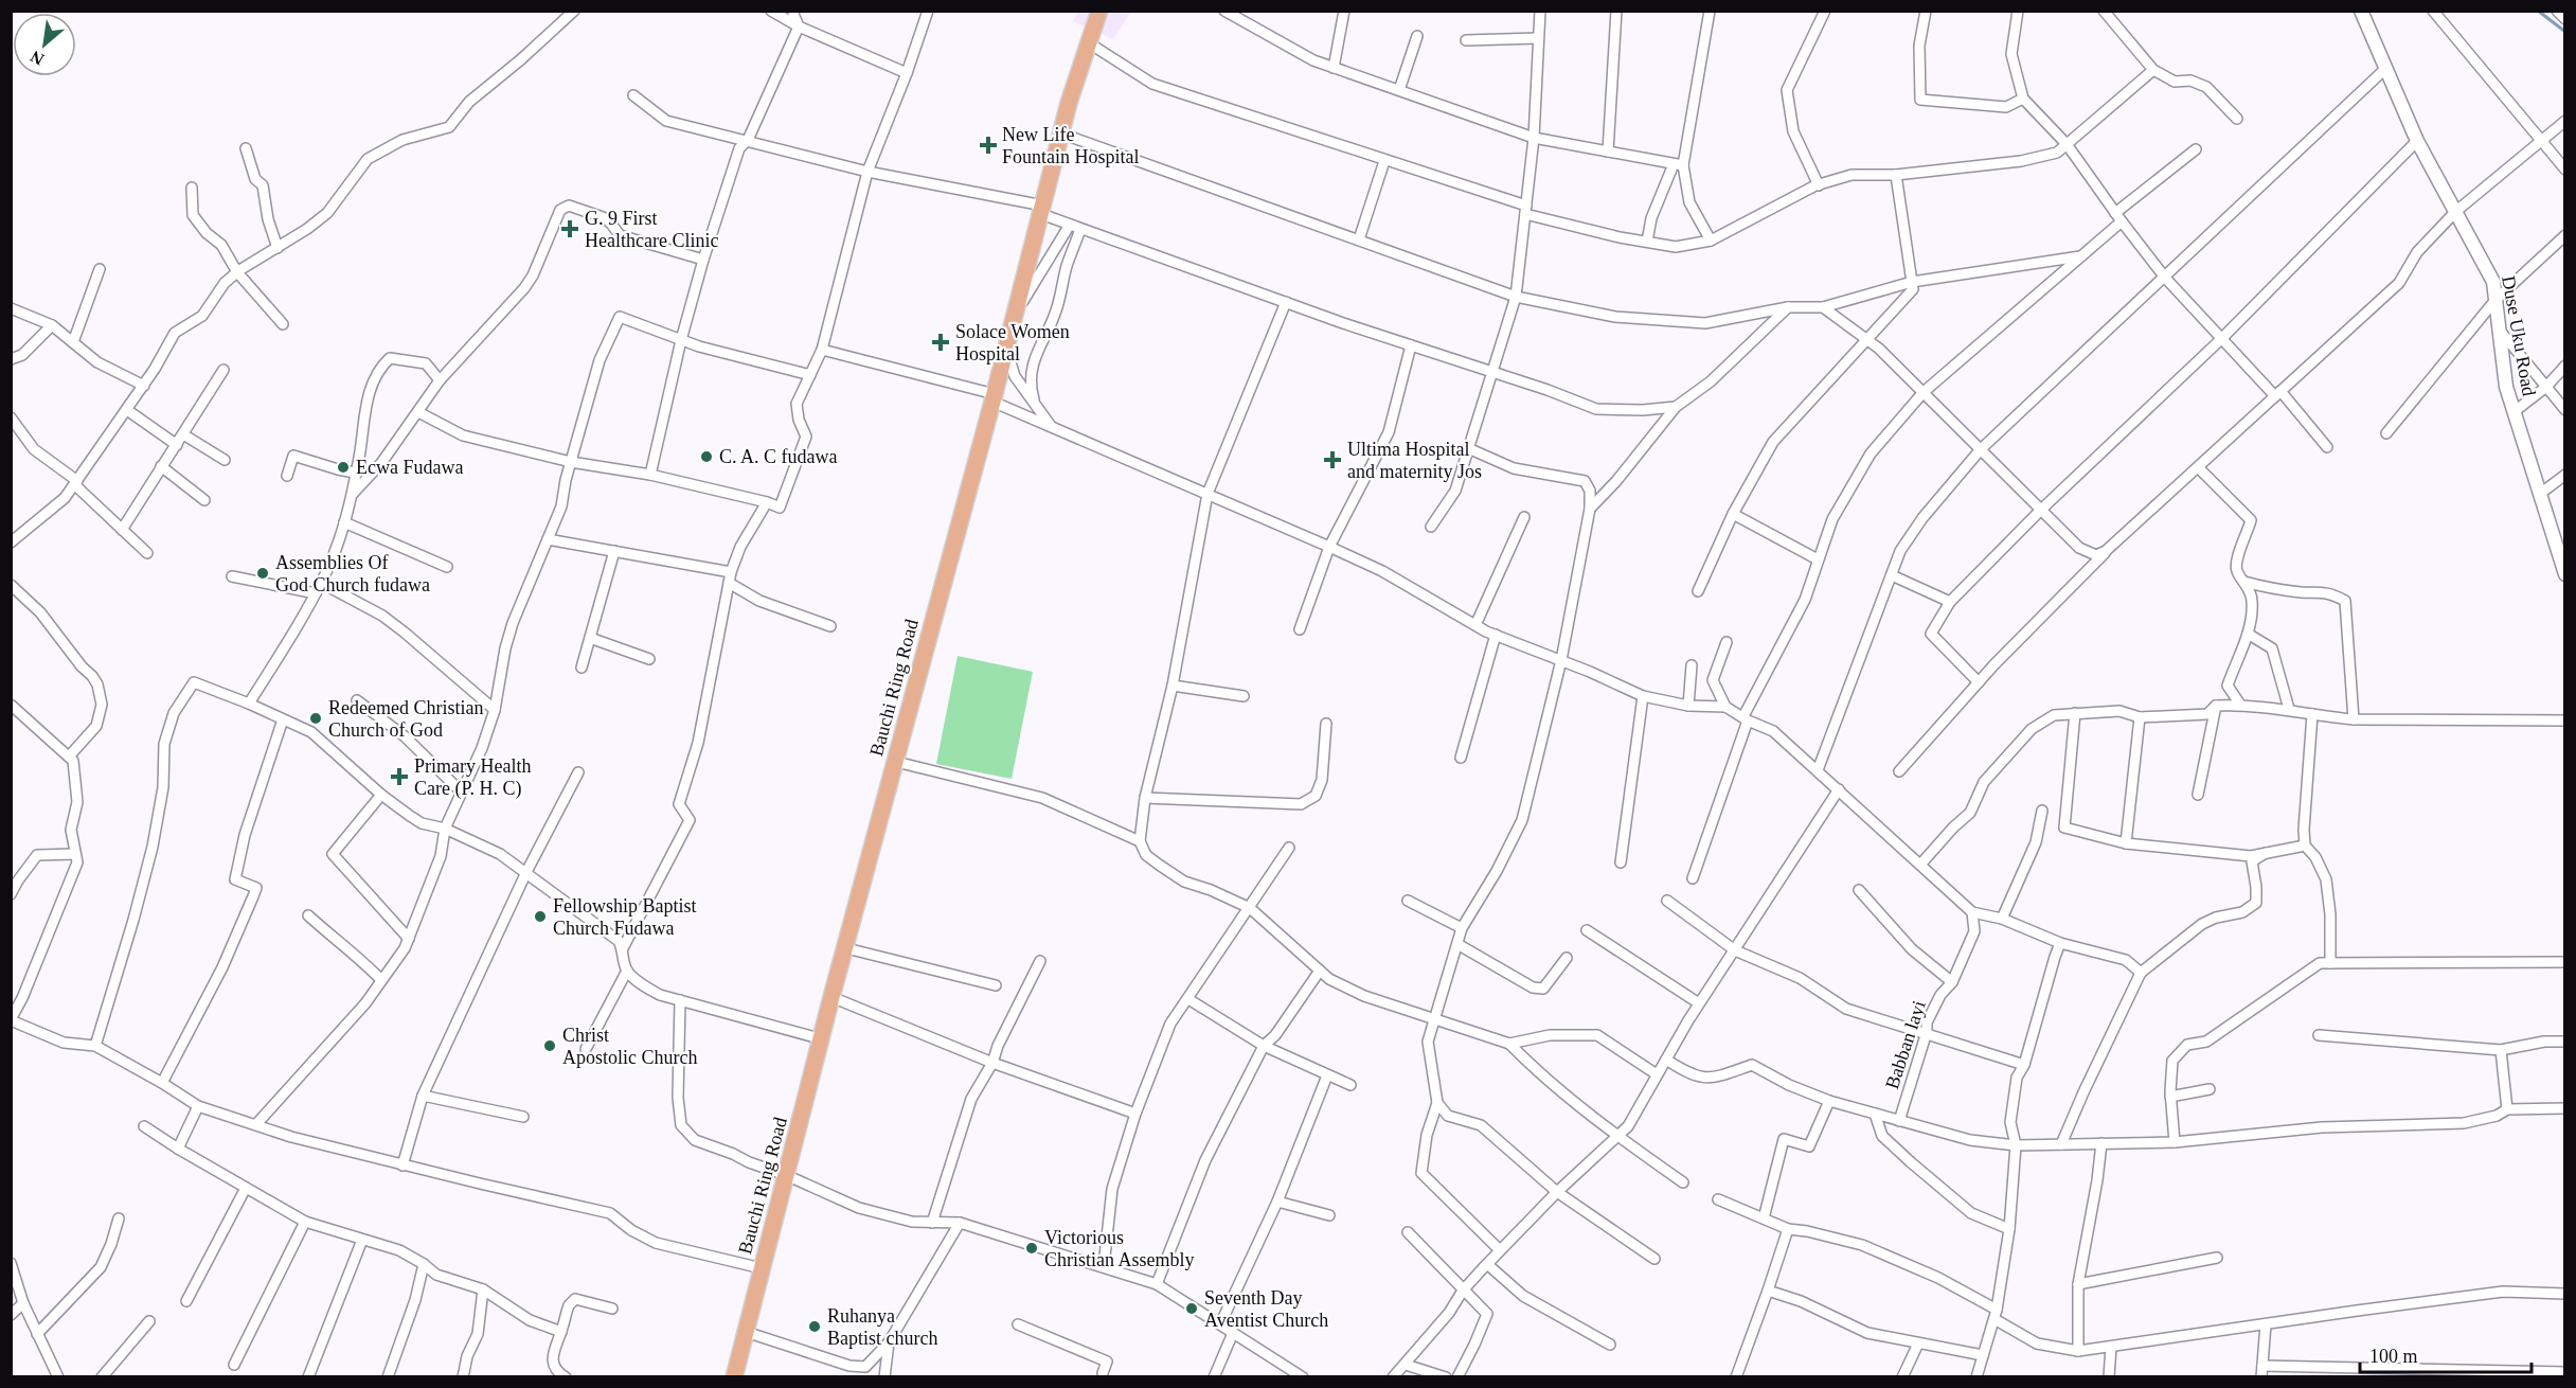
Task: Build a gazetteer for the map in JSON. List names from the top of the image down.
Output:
{
  "streets": {
    "main road": ["Bauchi Ring Road"],
    "street": ["Duse Uku Road", "Babban layi"]
  },
  "places": {
    "health": [
      "New Life Fountain Hospital",
      "G. 9 First Healthcare Clinic",
      "Solace Women Hospital",
      "Ultima Hospital and maternity Jos",
      "Primary Health Care (P. H. C)"
    ],
    "other": [
      "C. A. C fudawa",
      "Ecwa Fudawa",
      "Assemblies Of God Church fudawa",
      "Redeemed Christian Church of God",
      "Fellowship Baptist Church Fudawa",
      "Christ Apostolic Church",
      "Victorious Christian Assembly",
      "Seventh Day Aventist Church",
      "Ruhanya Baptist church"
    ]
  },
  "scale_bar": "100 m",
  "north": "bottom left"
}
